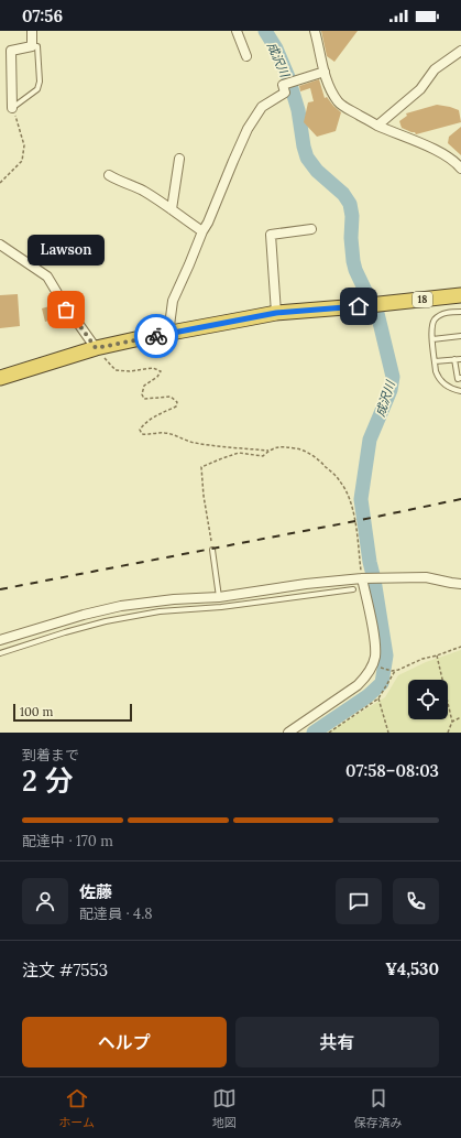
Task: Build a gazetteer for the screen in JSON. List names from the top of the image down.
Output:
{
  "streets": {
    "highway": ["18"]
  },
  "water": ["成沢川"],
  "places": ["Lawson"],
  "scale_bar": "100 m",
  "page": {
    "status": "07:56",
    "bubble": "Lawson",
    "scale": "100 m",
    "heading": ["2 分", "到着まで", "07:58–08:03"],
    "panel": [
      "佐藤",
      "配達員 · 4.8",
      "注文 #7553",
      "¥4,530"
    ],
    "bar": "配達中 · 170 m",
    "buttons": ["ヘルプ", "共有"],
    "tabs": ["ホーム", "地図", "保存済み"]
  }
}
